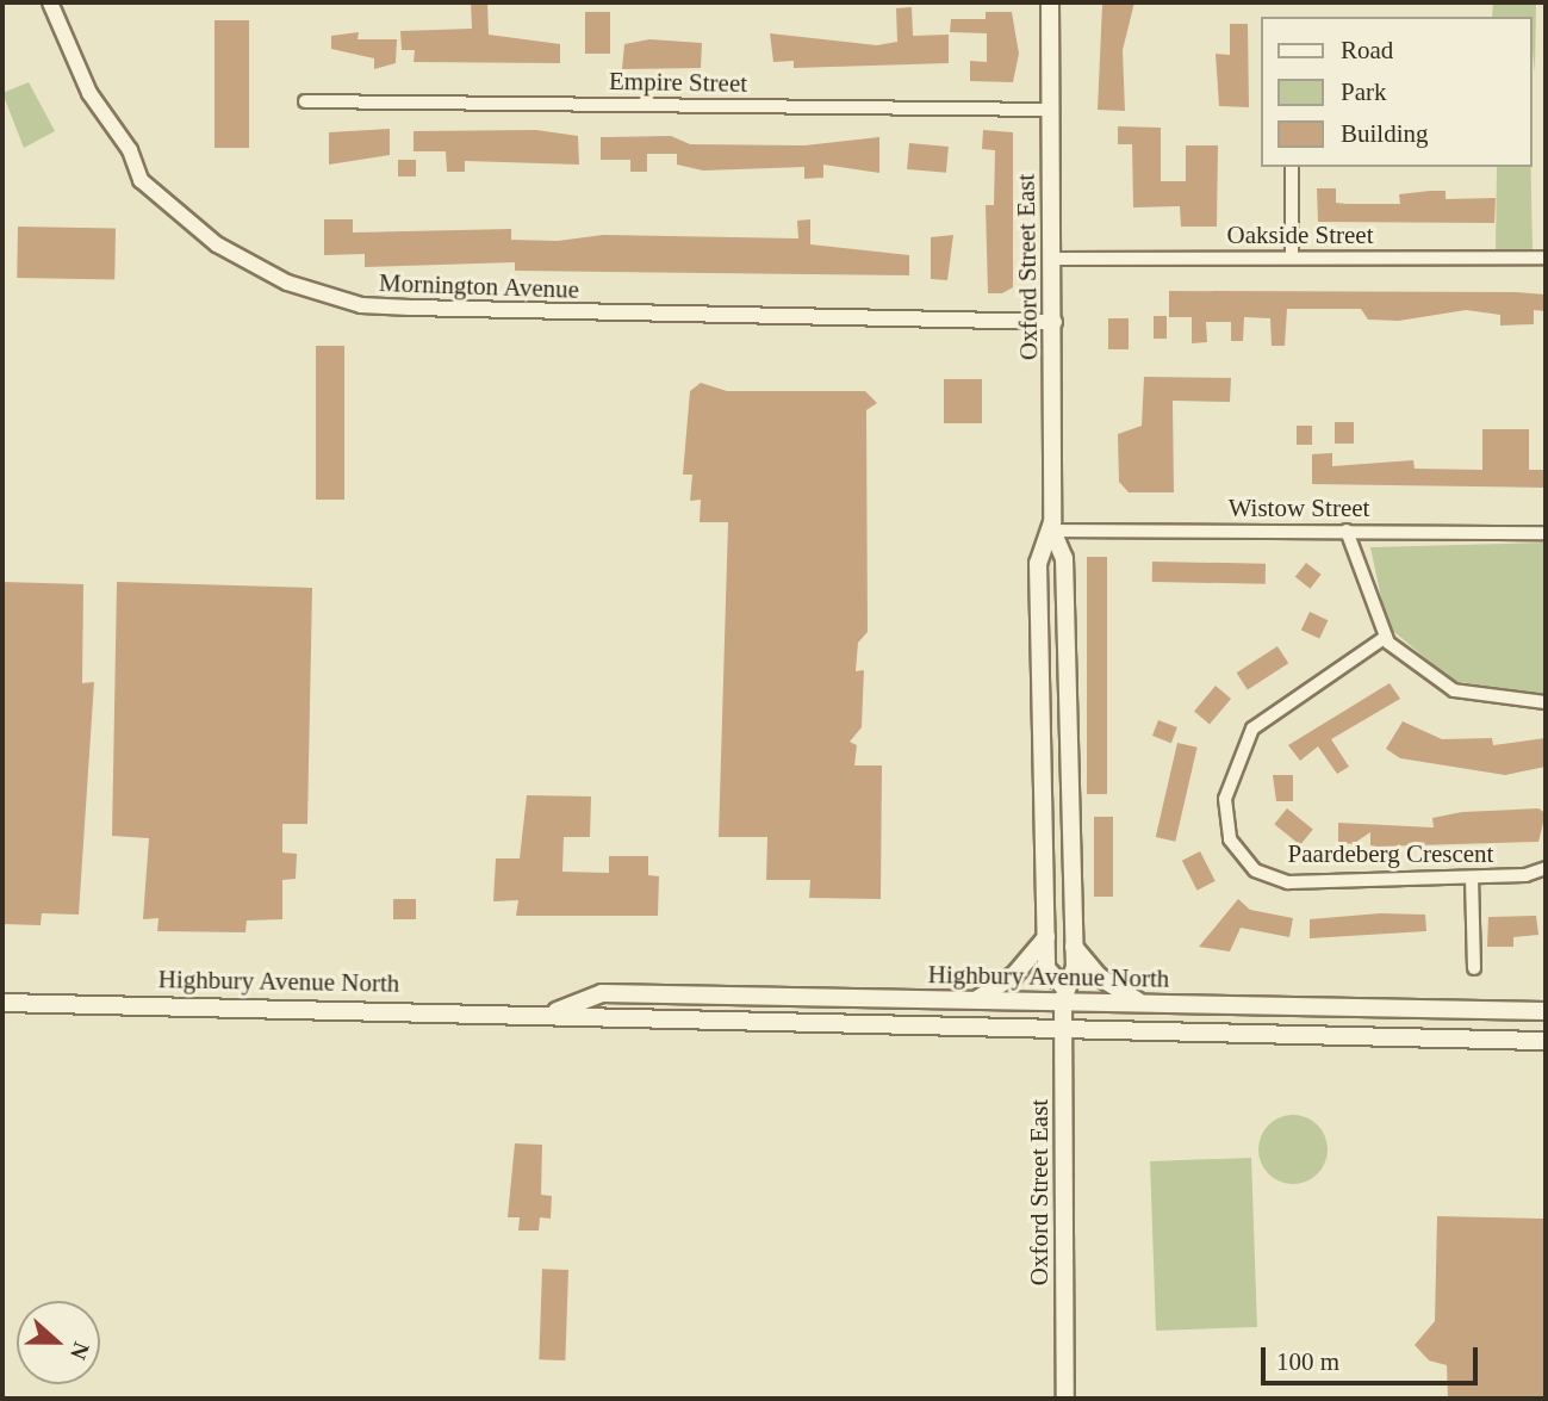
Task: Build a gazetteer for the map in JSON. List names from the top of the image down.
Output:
{
  "streets": {
    "main road": ["Oxford Street East", "Highbury Avenue North"],
    "street": [
      "Empire Street",
      "Oakside Street",
      "Mornington Avenue",
      "Wistow Street",
      "Paardeberg Crescent"
    ]
  },
  "crossings": [
    ["Empire Street", "Oxford Street East"],
    ["Oakside Street", "Oxford Street East"],
    ["Oxford Street East", "Mornington Avenue"],
    ["Oxford Street East", "Wistow Street"],
    ["Oxford Street East", "Highbury Avenue North"]
  ],
  "legend": ["Road", "Park", "Building"],
  "scale_bar": "100 m",
  "north": "right"
}
